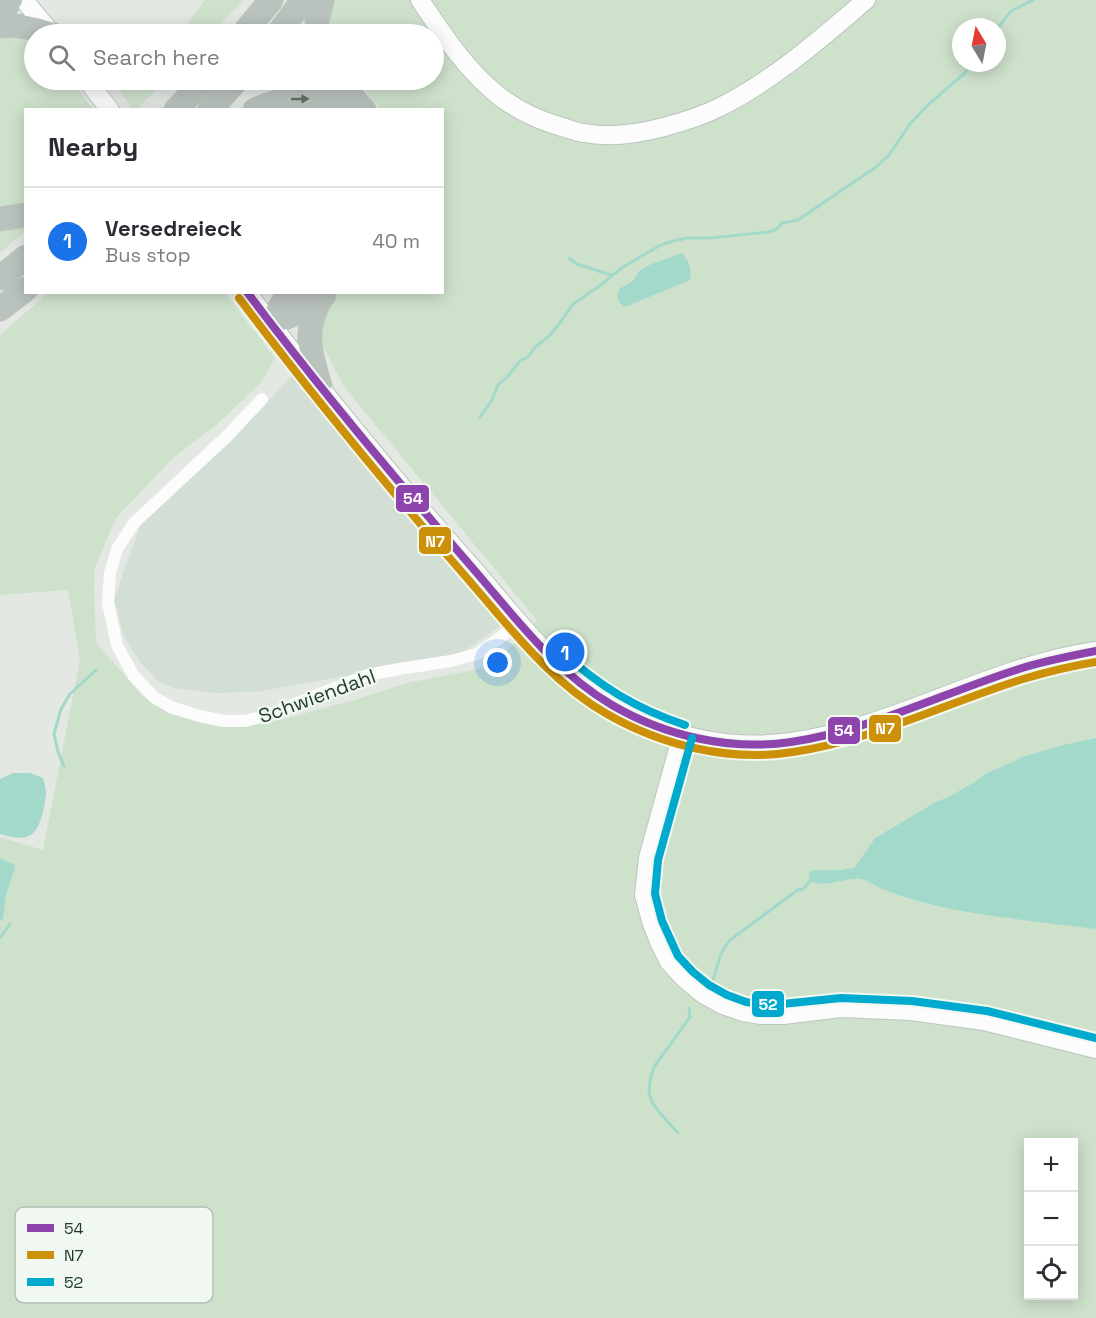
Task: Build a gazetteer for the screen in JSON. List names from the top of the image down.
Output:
{
  "streets": {
    "street": ["Schwiendahl"]
  },
  "lines": ["transit line 54", "transit line N7", "transit line 52"],
  "legend": ["54", "N7", "52"],
  "north": "top",
  "page": {
    "search": "Search here",
    "heading": "Nearby",
    "list": [
      {
        "mark": "1",
        "name": "Versedreieck",
        "note": "Bus stop",
        "value": "40 m"
      }
    ],
    "pins": "1",
    "map_buttons": ["+", "−"]
  }
}
